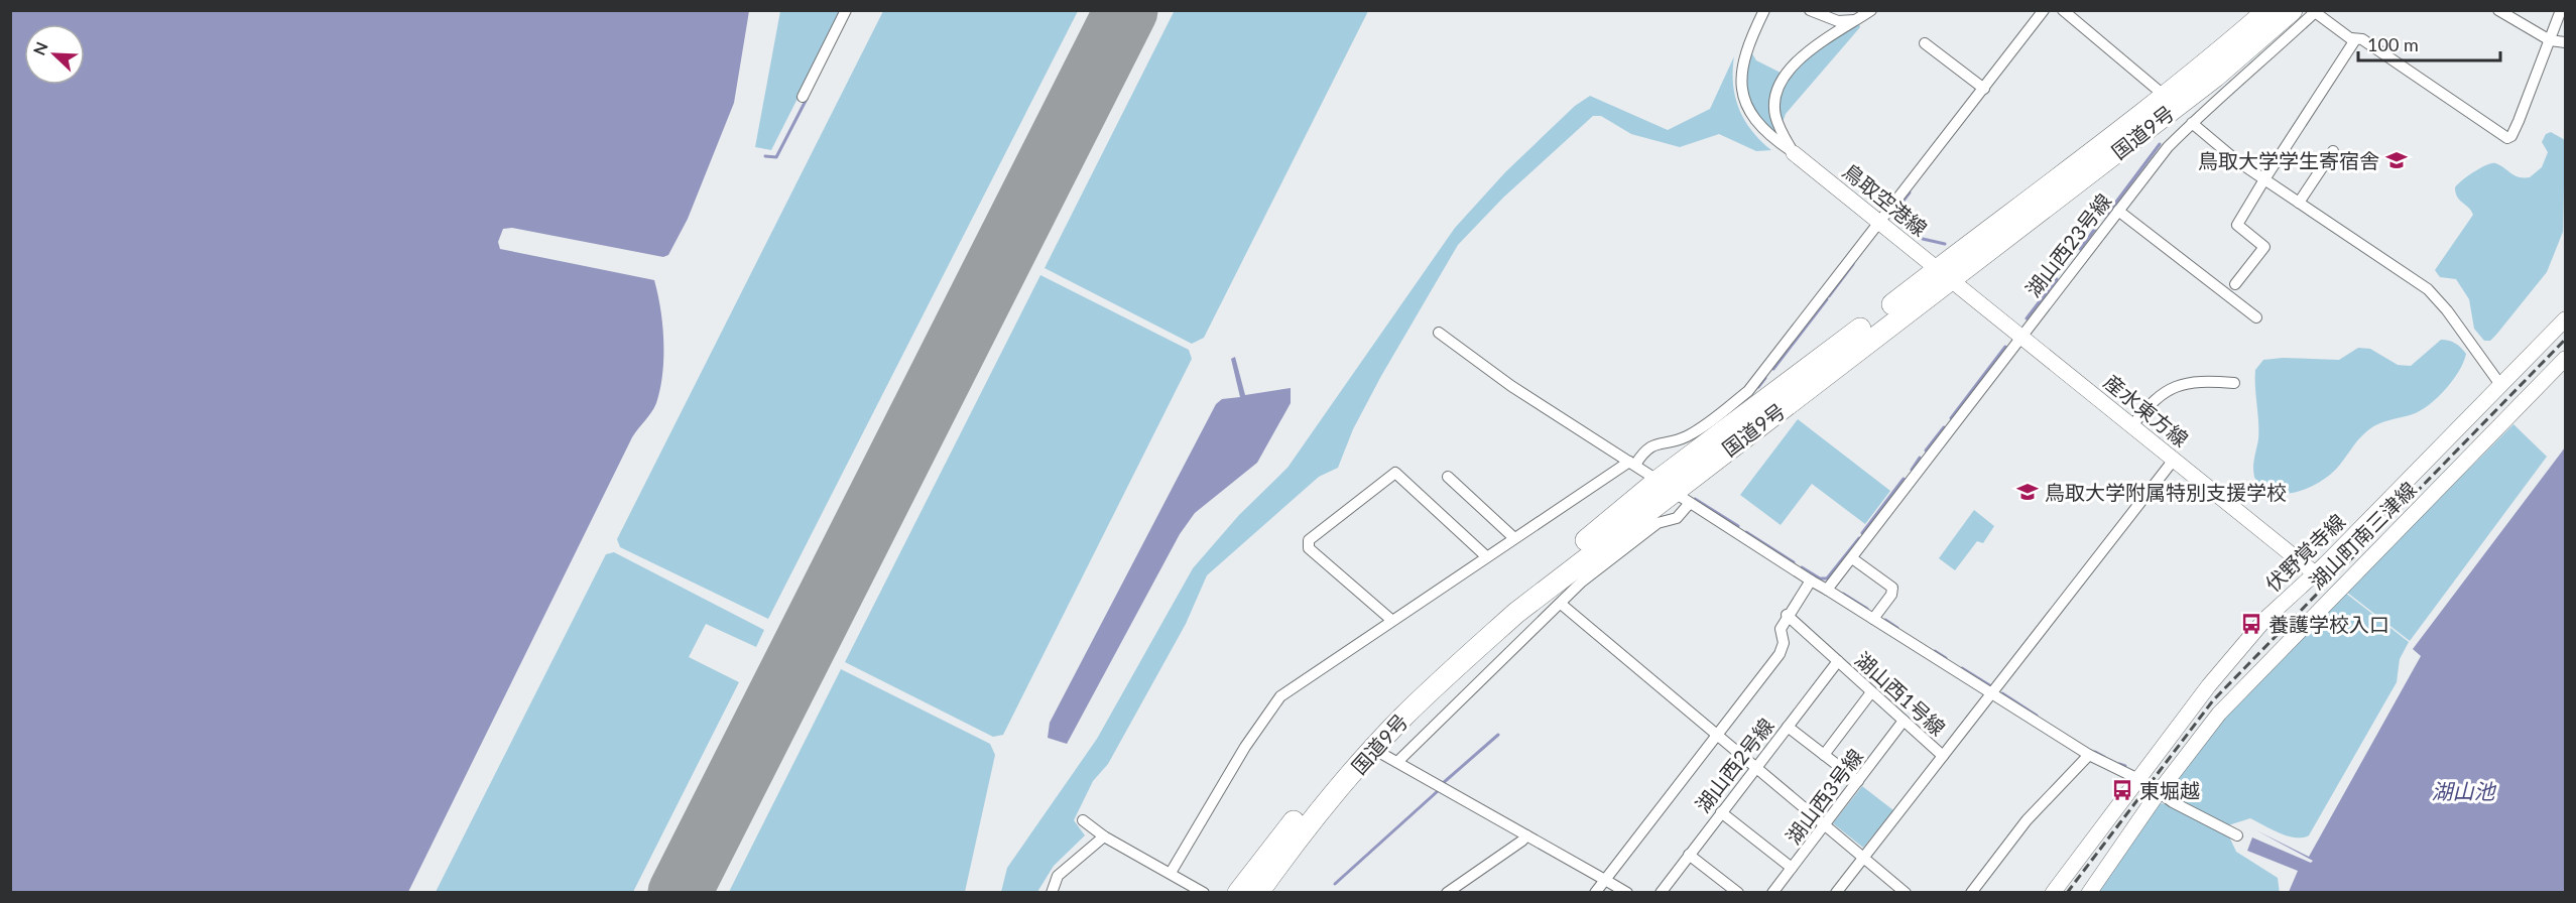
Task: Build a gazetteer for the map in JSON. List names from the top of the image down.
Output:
{
  "streets": {
    "highway": ["国道9号"],
    "street": [
      "鳥取空港線",
      "湖山西23号線",
      "産水東方線",
      "湖山町南三津線",
      "伏野覚寺線",
      "湖山西1号線",
      "湖山西2号線",
      "湖山西3号線"
    ]
  },
  "crossings": [
    ["国道9号", "鳥取空港線"],
    ["国道9号", "産水東方線"],
    ["鳥取空港線", "産水東方線"],
    ["湖山西23号線", "産水東方線"],
    ["産水東方線", "伏野覚寺線"],
    ["湖山西1号線", "湖山西2号線"],
    ["湖山西1号線", "湖山西3号線"]
  ],
  "water": ["湖山池"],
  "places": {
    "school or university": ["鳥取大学学生寄宿舎", "鳥取大学附属特別支援学校"],
    "bus stop": ["養護学校入口", "東堀越"]
  },
  "scale_bar": "100 m",
  "north": "top left"
}
